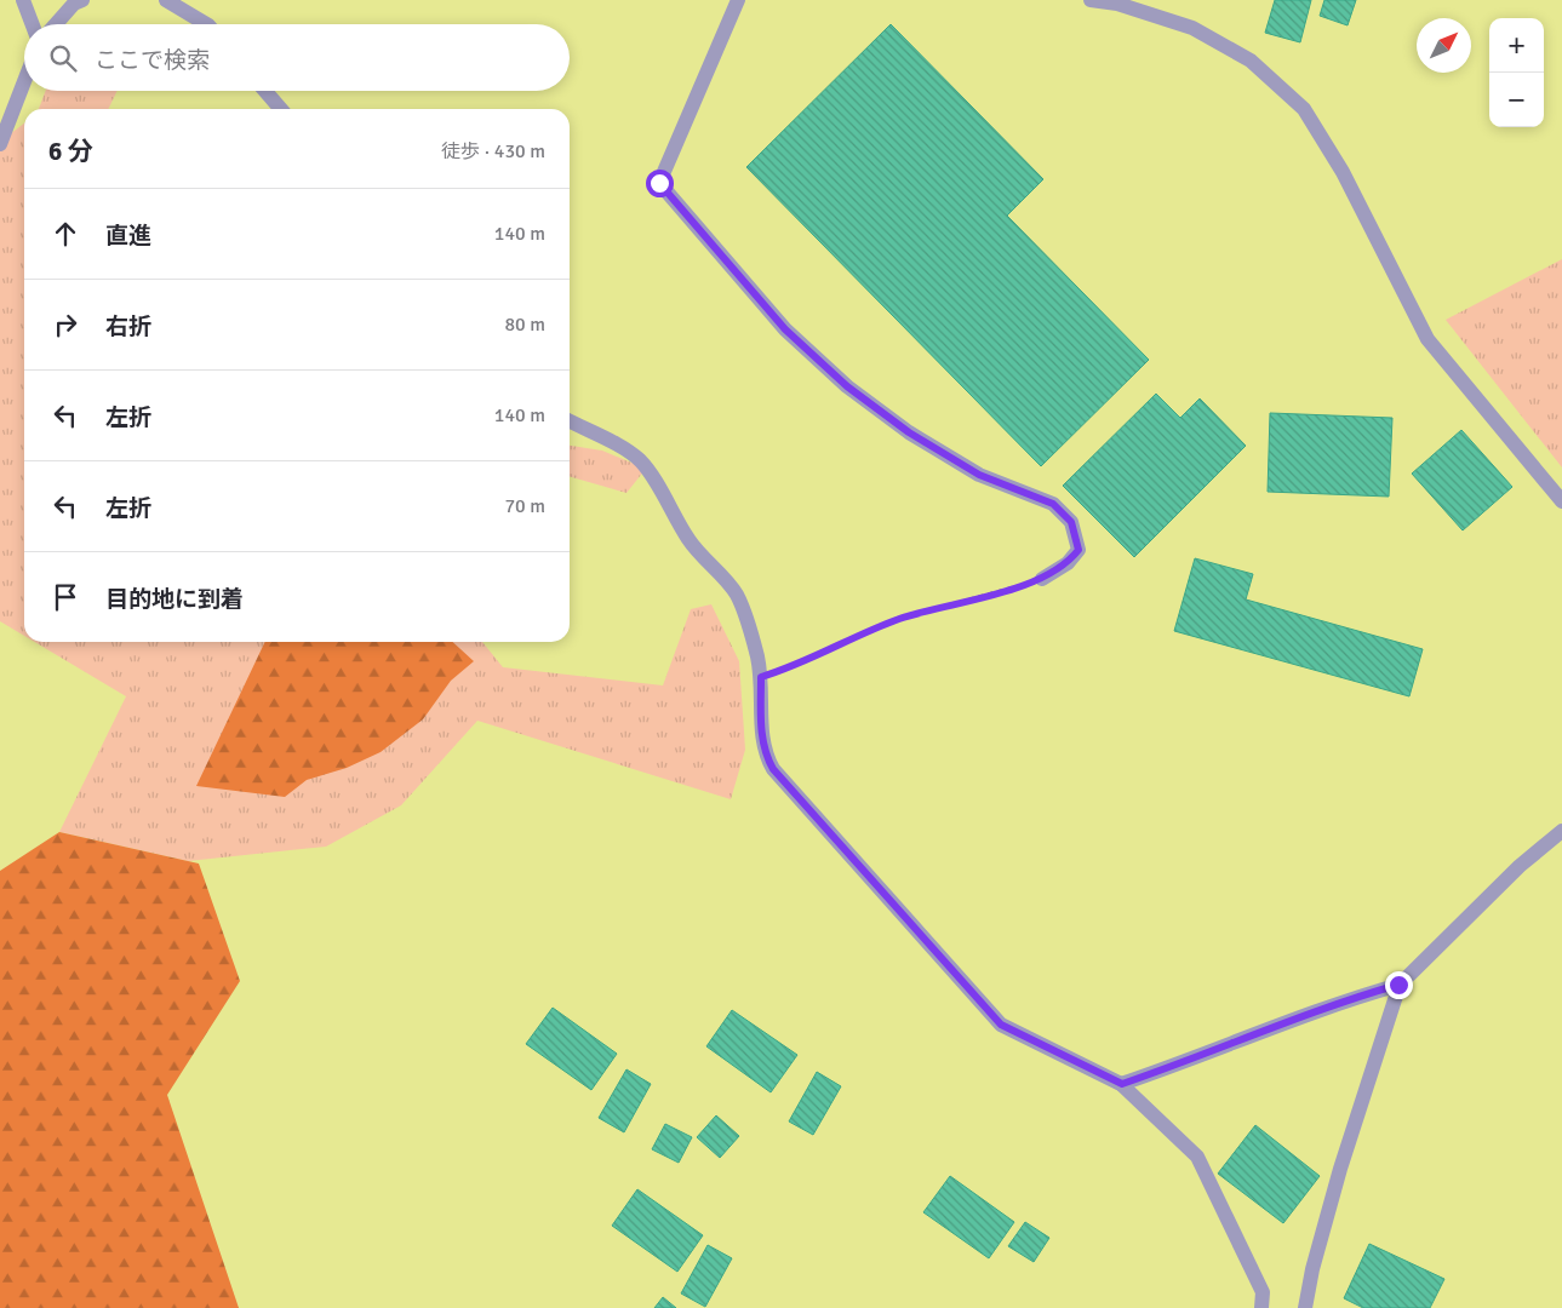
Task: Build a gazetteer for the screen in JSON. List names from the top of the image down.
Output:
{
  "north": "top right",
  "page": {
    "map_buttons": ["+", "−"],
    "search": "ここで検索",
    "heading": ["6 分", "徒歩 · 430 m"],
    "list": [
      ["直進", "140 m"],
      ["右折", "80 m"],
      ["左折", "140 m"],
      ["左折", "70 m"],
      "目的地に到着"
    ]
  }
}
